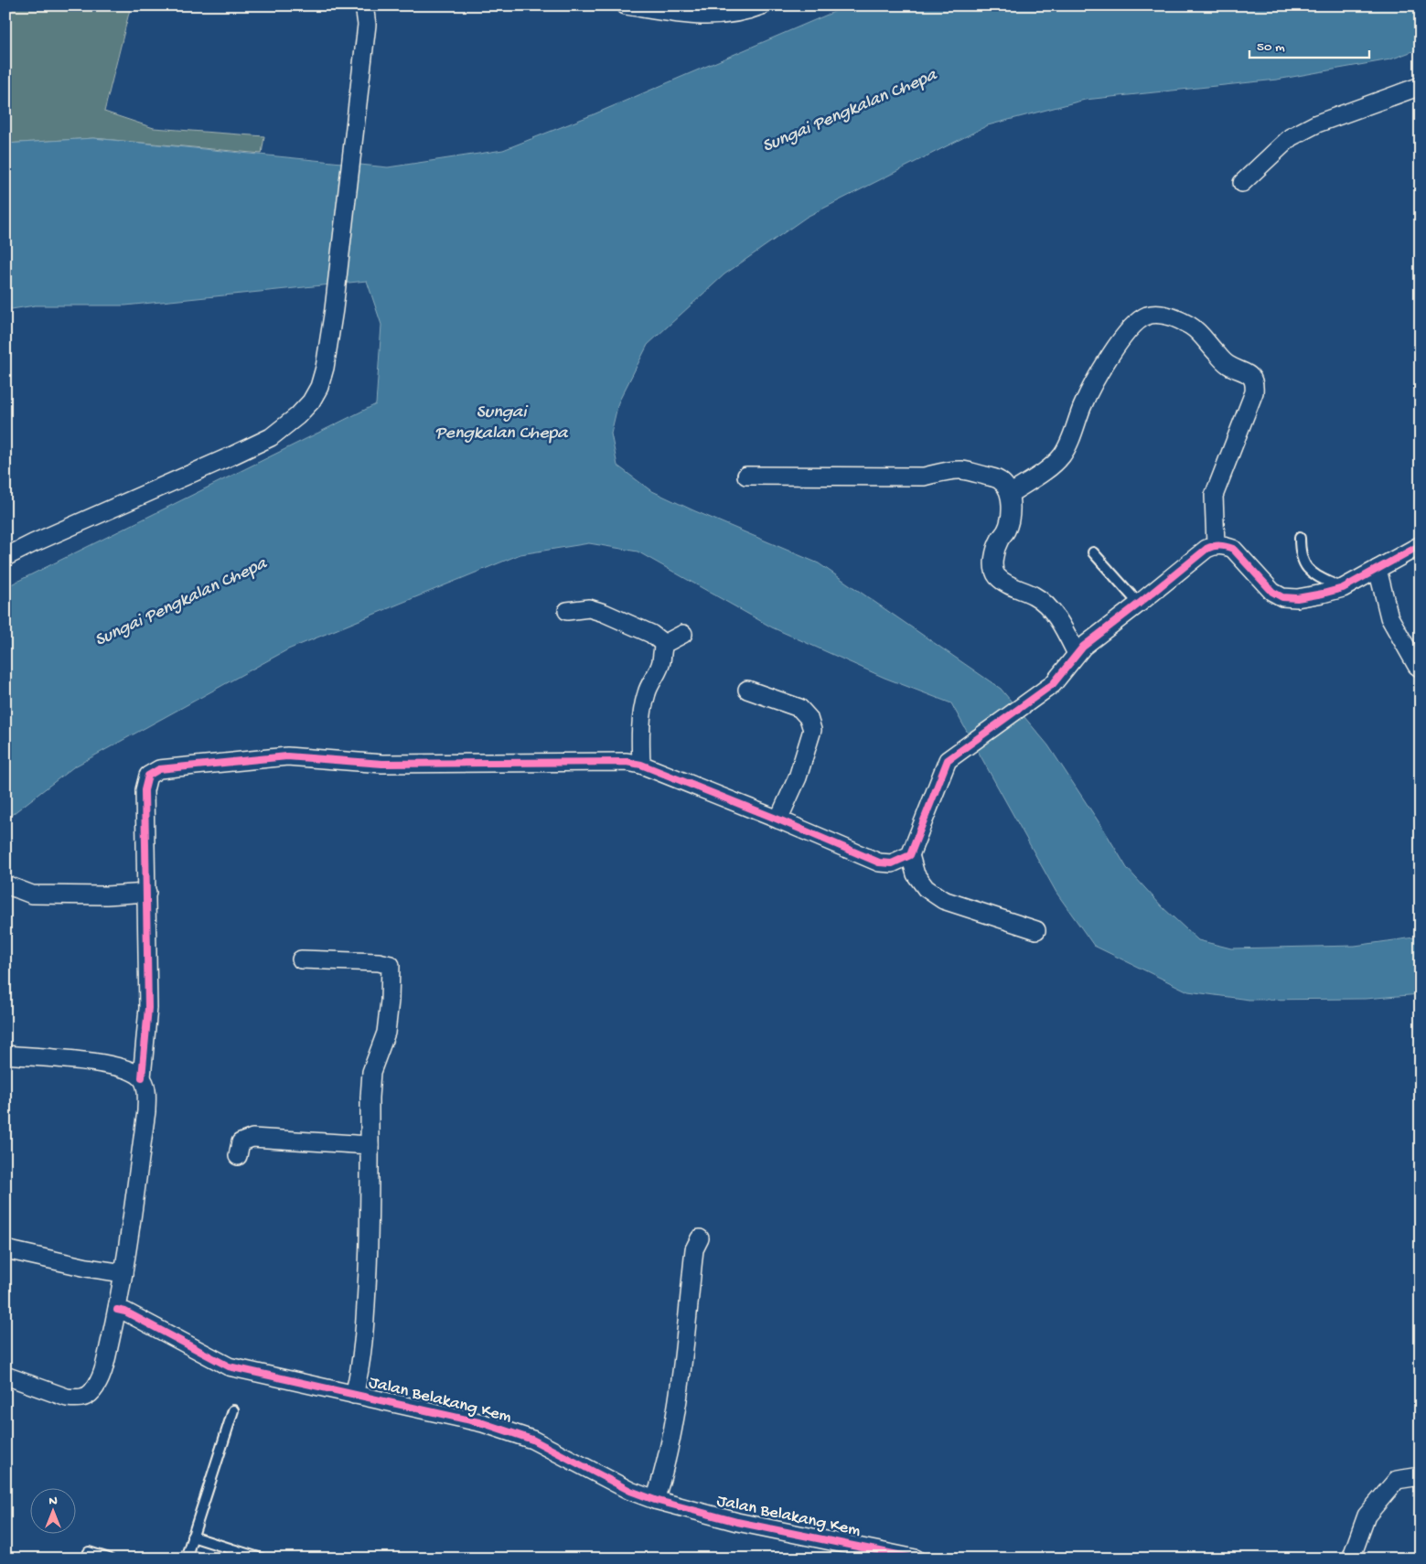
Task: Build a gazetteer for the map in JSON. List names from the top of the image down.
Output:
{
  "streets": {
    "street": ["Jalan Belakang Kem"]
  },
  "water": ["Sungai Pengkalan Chepa"],
  "scale_bar": "50 m",
  "north": "top"
}
